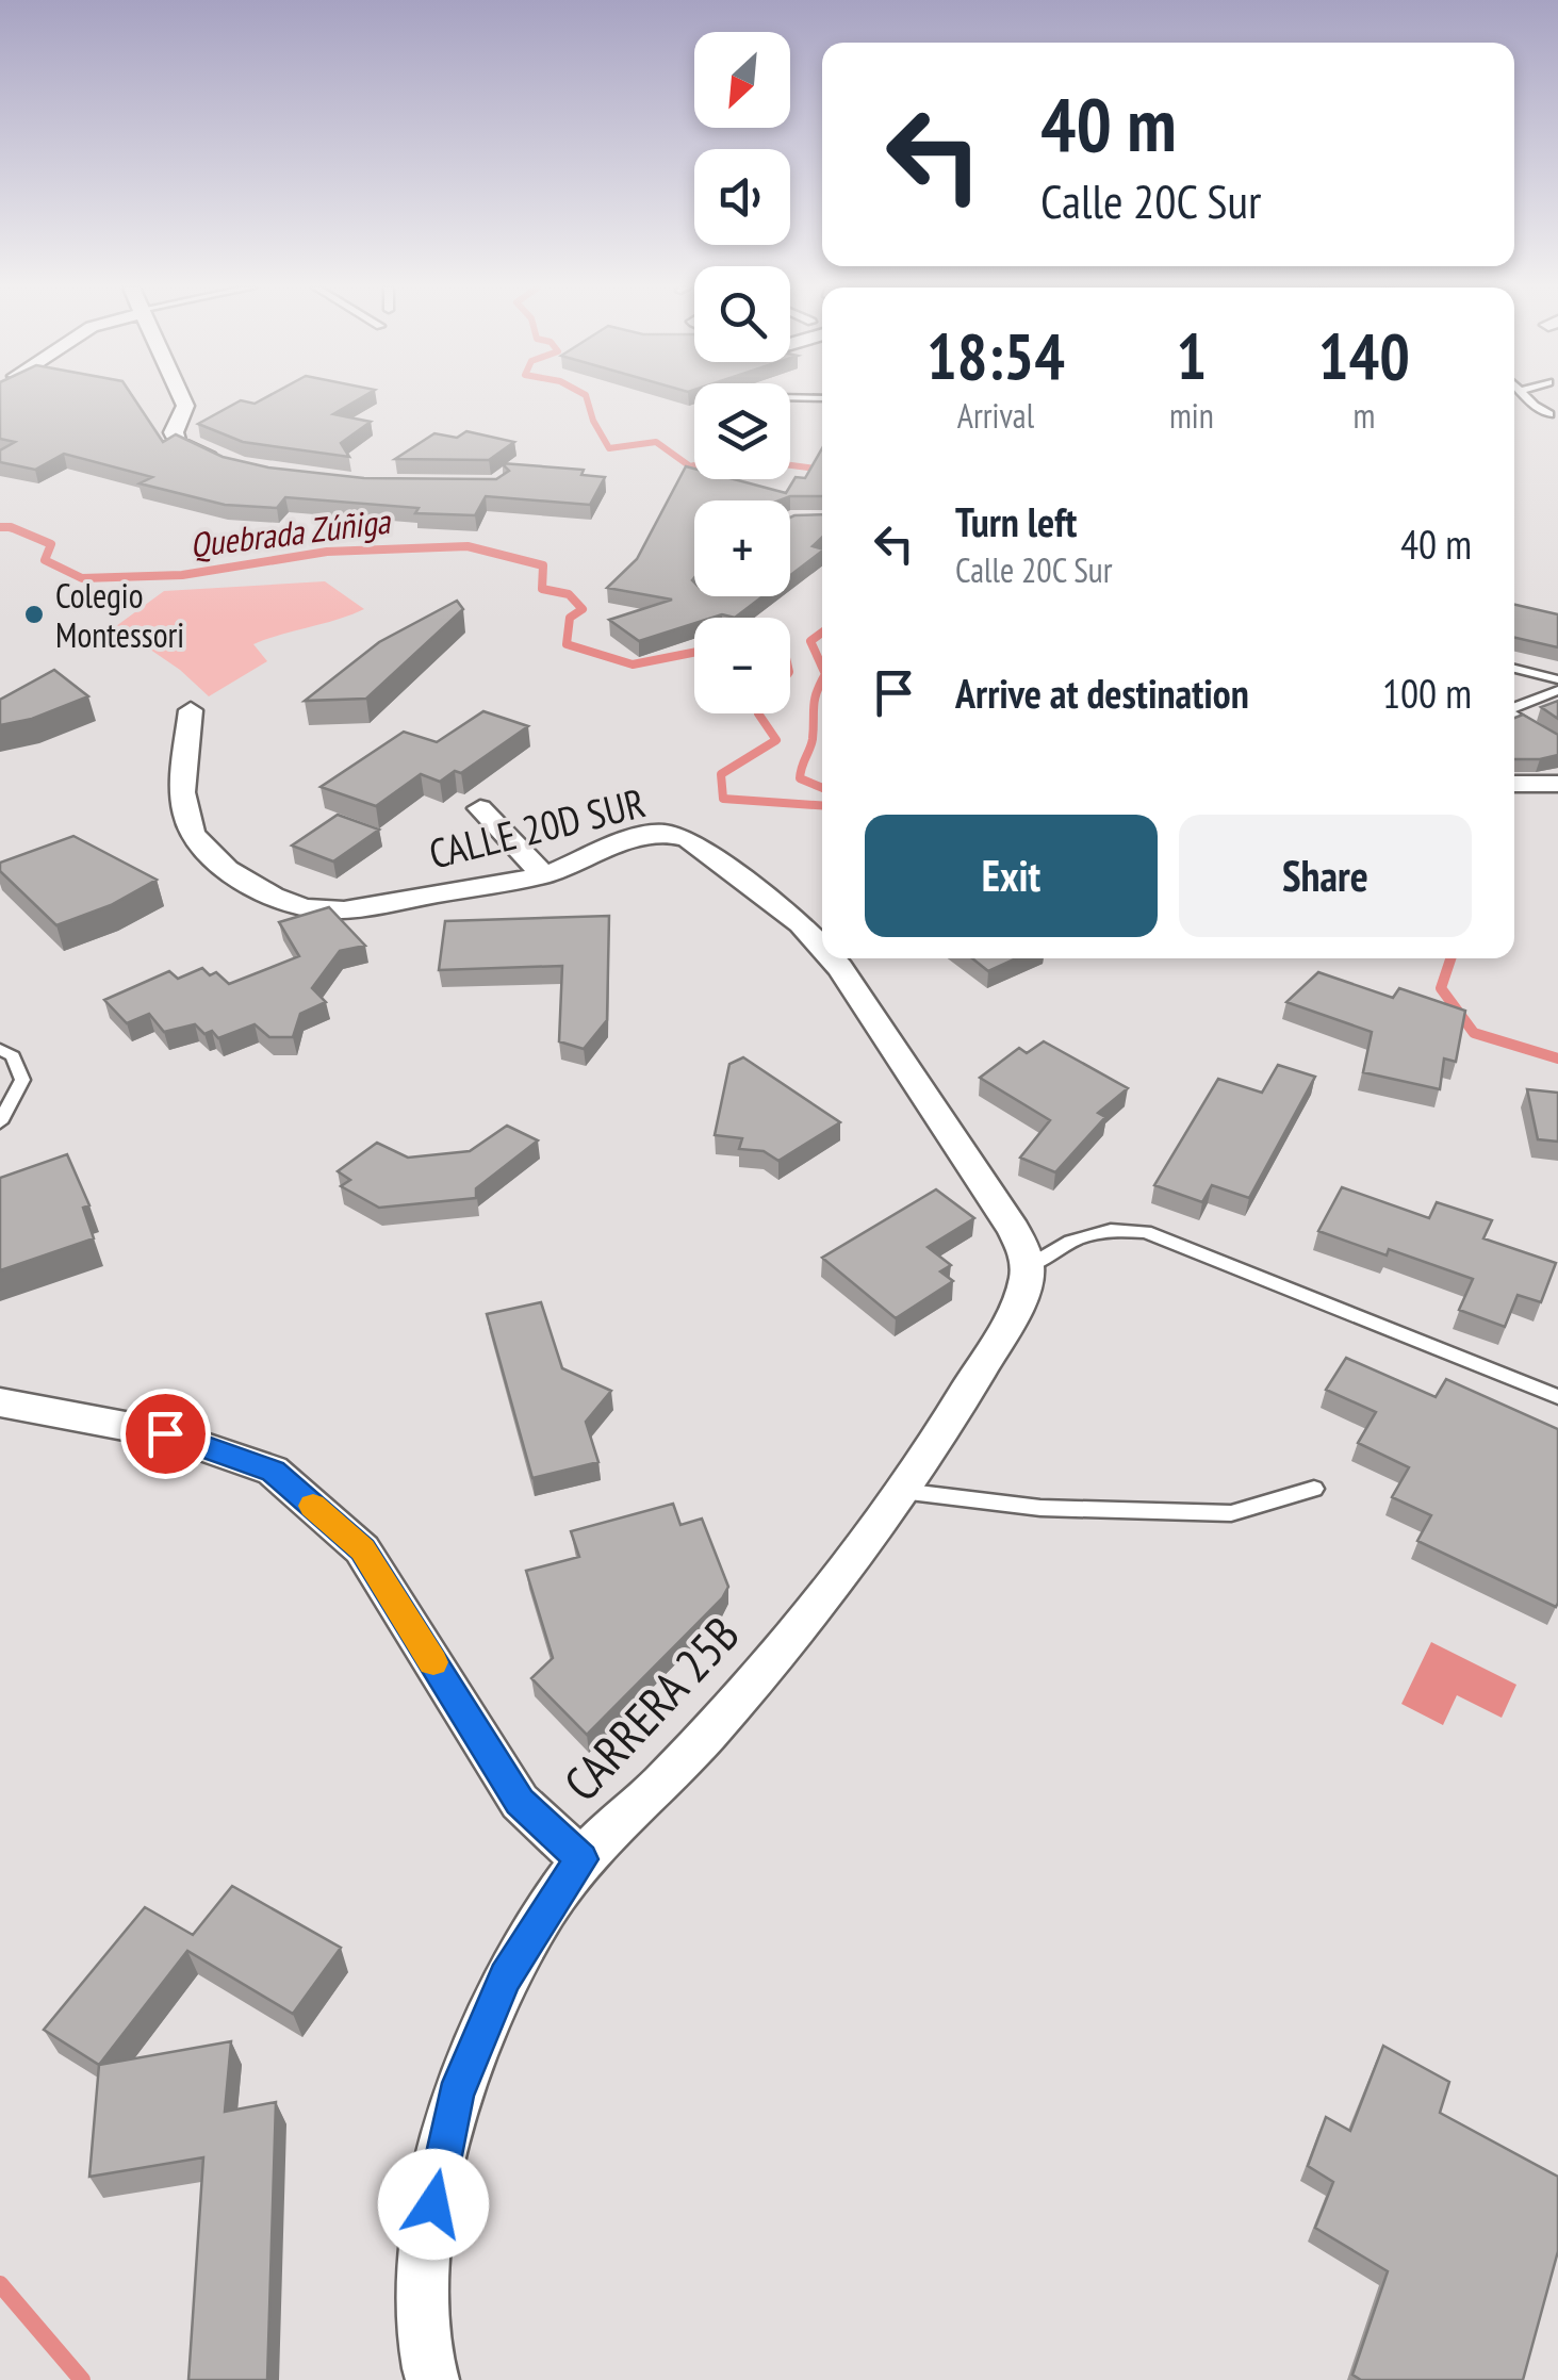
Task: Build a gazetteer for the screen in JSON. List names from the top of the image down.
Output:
{
  "streets": {
    "street": ["CALLE 20D SUR", "CARRERA 25B"]
  },
  "crossings": [
    ["CALLE 20D SUR", "CARRERA 25B"]
  ],
  "water": ["Quebrada Zúñiga"],
  "places": ["Colegio Montessori"],
  "north": "bottom left",
  "page": {
    "map_buttons": ["+", "−"],
    "turn": ["40 m", "Calle 20C Sur"],
    "eta": [
      "18:54",
      "Arrival",
      "1",
      "min",
      "140",
      "m"
    ],
    "list": [
      {
        "name": "Turn left",
        "note": "Calle 20C Sur",
        "value": "40 m"
      },
      {
        "name": "Arrive at destination",
        "value": "100 m"
      }
    ],
    "buttons": ["Exit", "Share"]
  }
}
